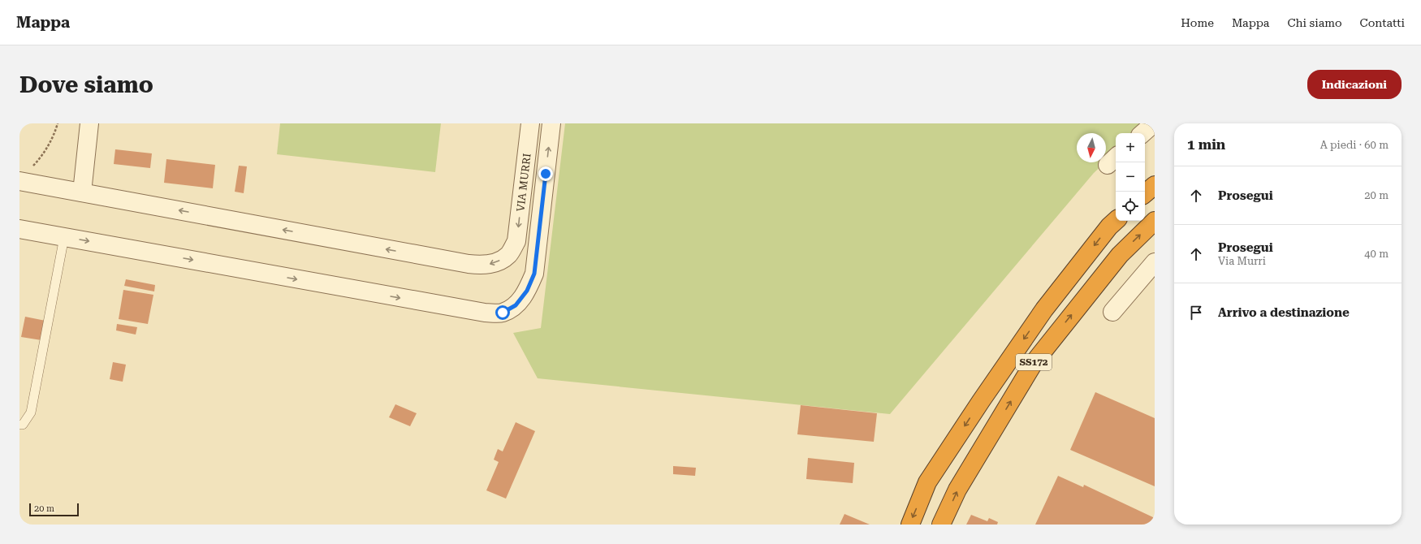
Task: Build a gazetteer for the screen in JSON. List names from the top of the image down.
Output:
{
  "streets": {
    "highway": ["SS172"],
    "street": ["VIA MURRI"]
  },
  "scale_bar": "20 m",
  "north": "bottom",
  "page": {
    "header": "Mappa",
    "nav": [
      "Home",
      "Mappa",
      "Chi siamo",
      "Contatti"
    ],
    "buttons": "Indicazioni",
    "title": "Dove siamo",
    "heading": ["1 min", "A piedi · 60 m"],
    "map_buttons": ["+", "−"],
    "list": [
      ["Prosegui", "20 m"],
      ["Prosegui", "Via Murri", "40 m"],
      "Arrivo a destinazione"
    ],
    "scale": "20 m"
  }
}
